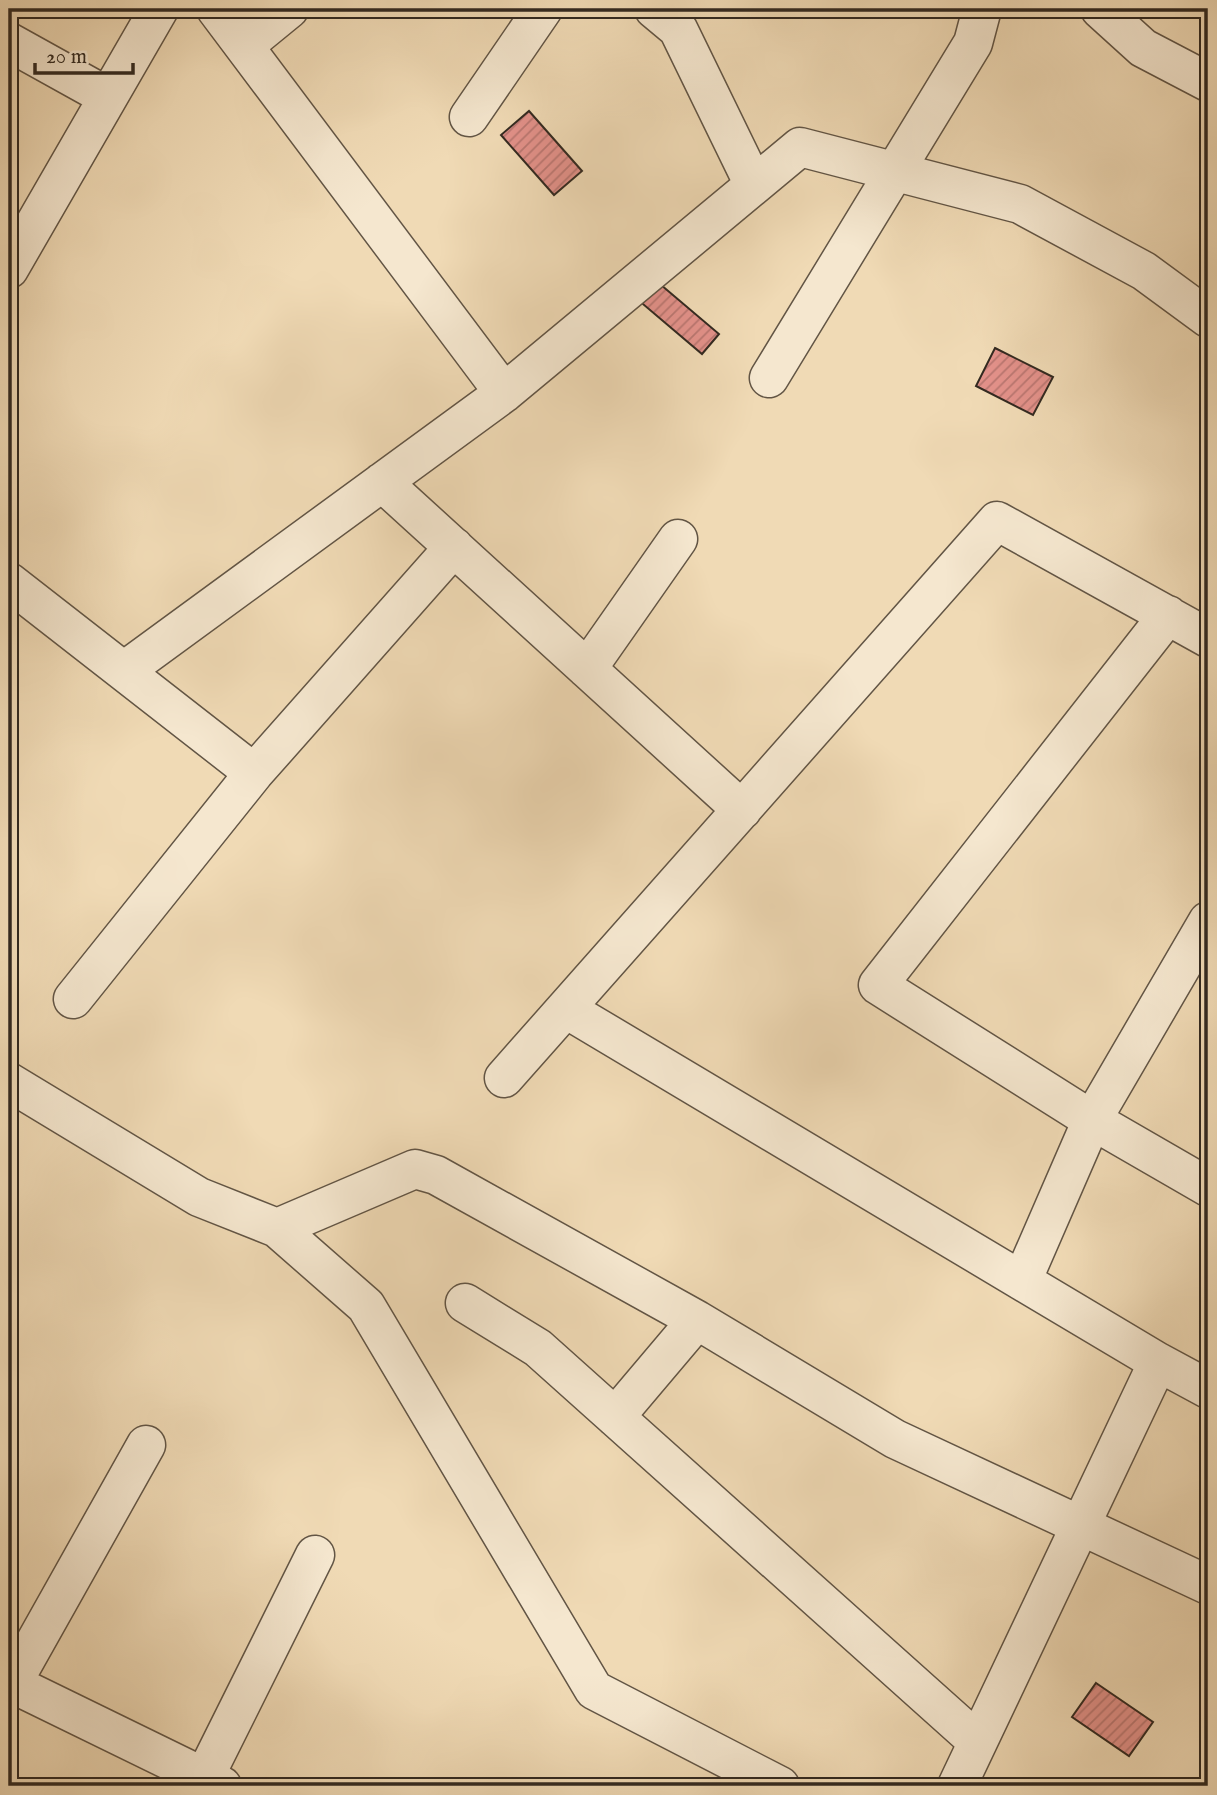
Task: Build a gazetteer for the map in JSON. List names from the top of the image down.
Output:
{
  "scale_bar": "20 m"
}
